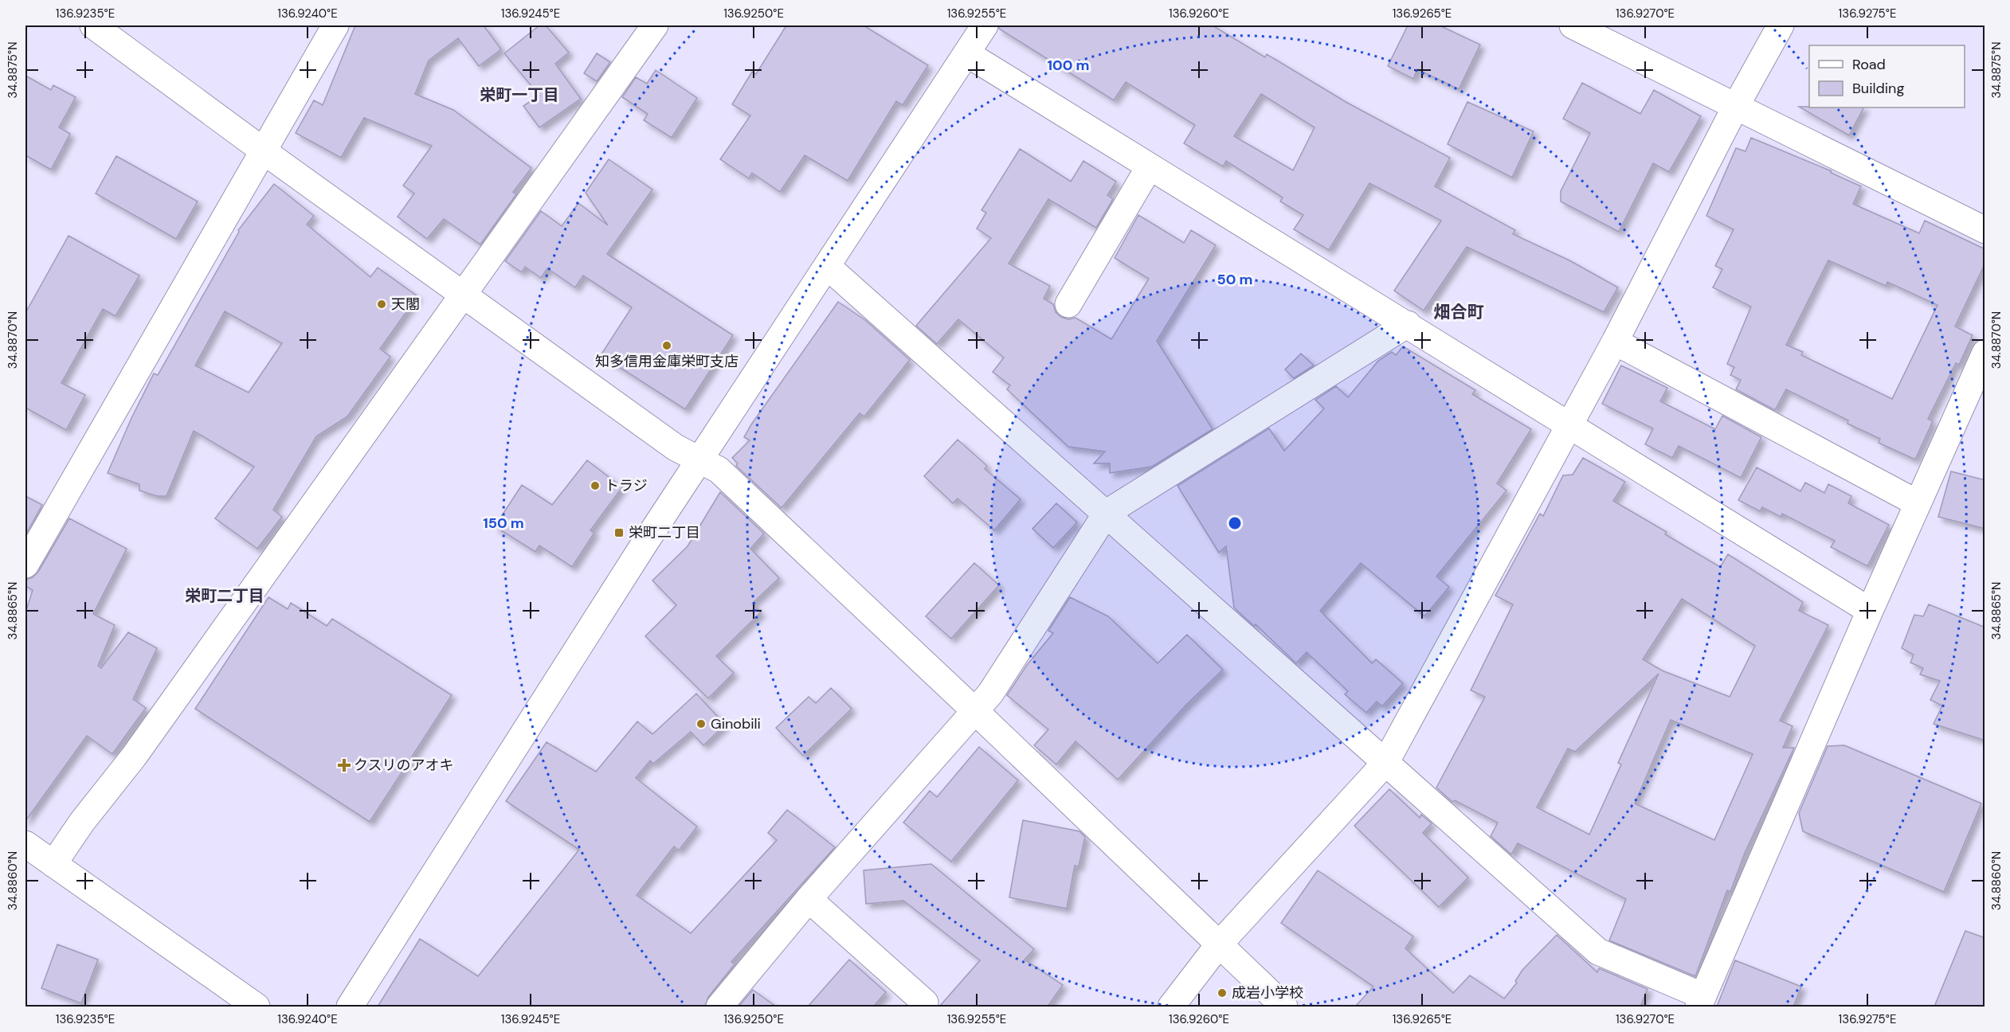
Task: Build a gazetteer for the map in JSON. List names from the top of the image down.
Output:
{
  "districts": ["栄町一丁目", "畑合町", "栄町二丁目"],
  "places": {
    "other": [
      "天閣",
      "知多信用金庫栄町支店",
      "トラジ",
      "Ginobili",
      "成岩小学校"
    ],
    "transit": ["栄町二丁目"],
    "health": ["クスリのアオキ"]
  },
  "legend": ["Road", "Building"],
  "coordinates": [
    "136.9235°E",
    "136.9240°E",
    "136.9245°E",
    "136.9250°E",
    "136.9255°E",
    "136.9260°E",
    "136.9265°E",
    "136.9270°E",
    "136.9275°E",
    "34.8875°N",
    "34.8870°N",
    "34.8865°N",
    "34.8860°N"
  ],
  "rings": ["100 m", "50 m", "150 m"]
}
